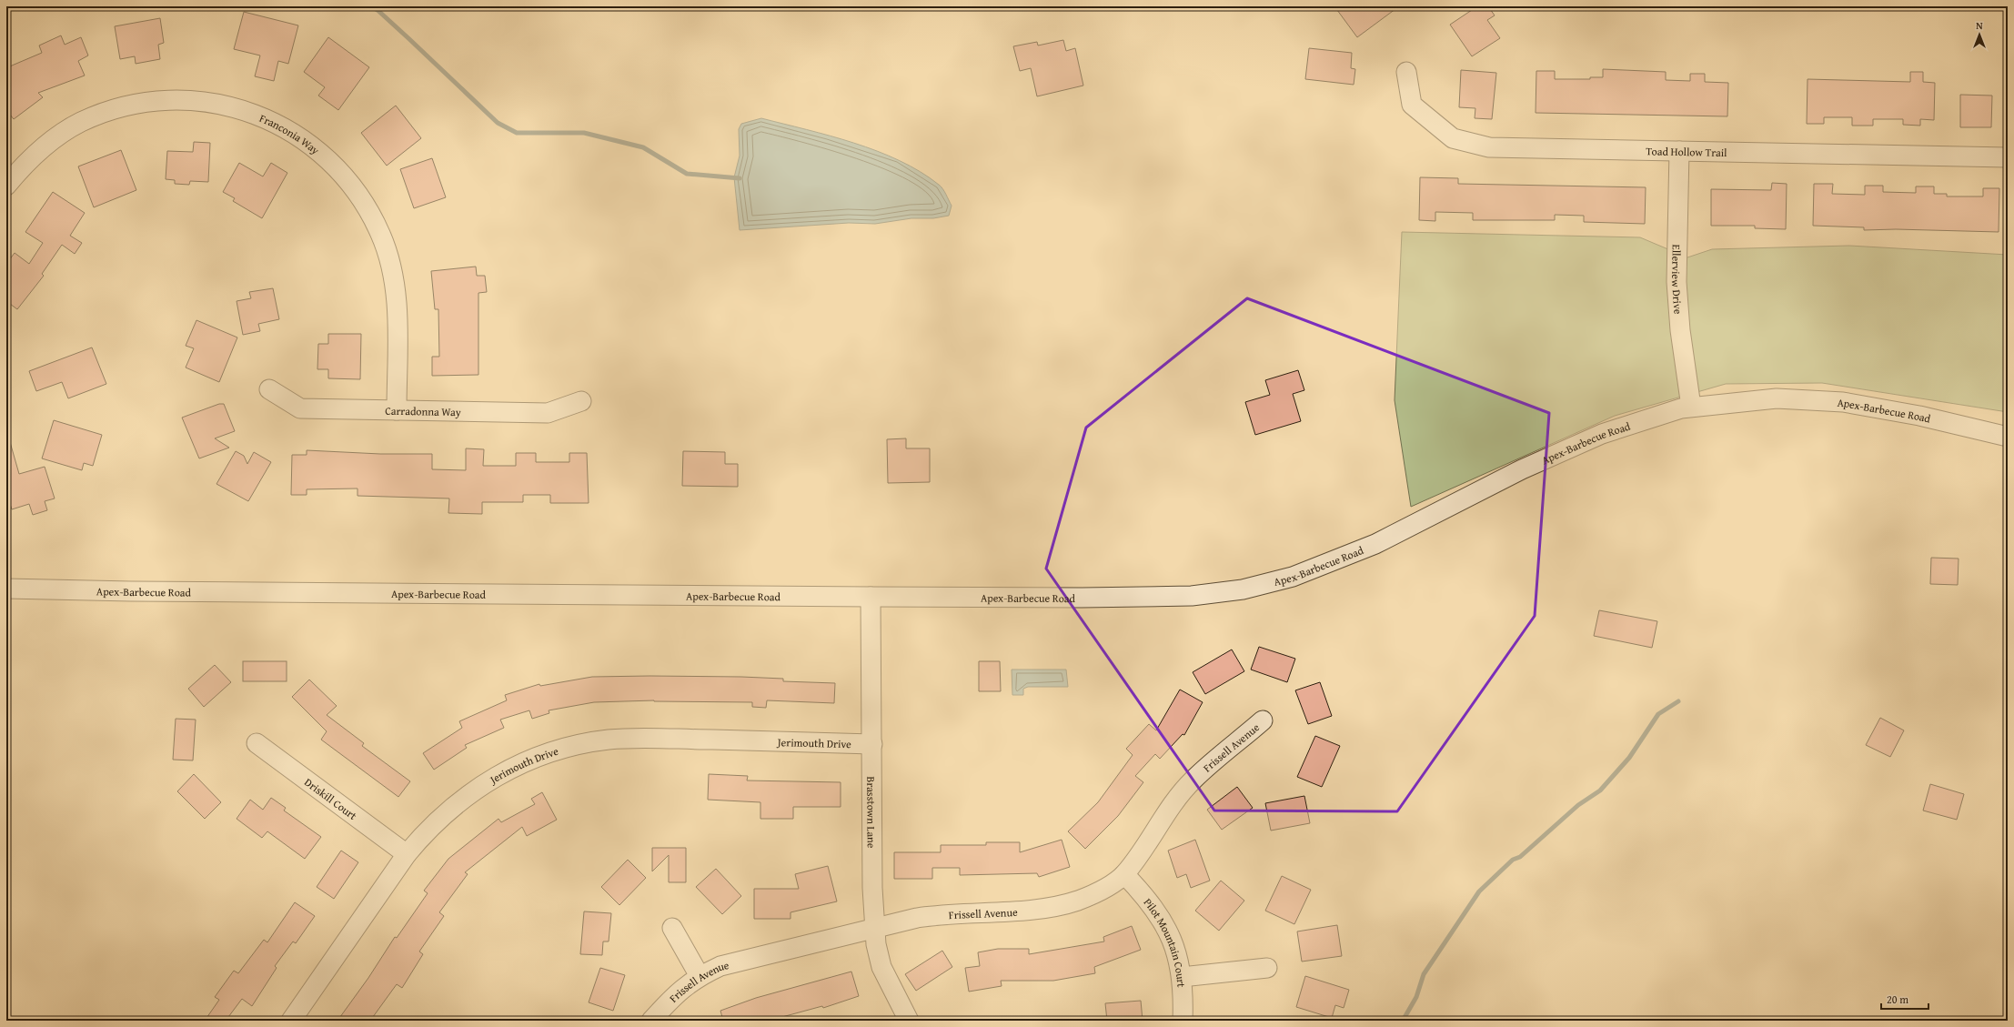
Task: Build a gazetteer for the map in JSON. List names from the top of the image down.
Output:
{
  "streets": {
    "street": [
      "Franconia Way",
      "Toad Hollow Trail",
      "Ellerview Drive",
      "Apex-Barbecue Road",
      "Carradonna Way",
      "Jerimouth Drive",
      "Frissell Avenue",
      "Driskill Court",
      "Brasstown Lane",
      "Pilot Mountain Court"
    ]
  },
  "crossings": [
    ["Franconia Way", "Carradonna Way"],
    ["Toad Hollow Trail", "Ellerview Drive"],
    ["Ellerview Drive", "Apex-Barbecue Road"],
    ["Apex-Barbecue Road", "Brasstown Lane"],
    ["Jerimouth Drive", "Driskill Court"],
    ["Jerimouth Drive", "Brasstown Lane"],
    ["Frissell Avenue", "Brasstown Lane"],
    ["Frissell Avenue", "Pilot Mountain Court"]
  ],
  "scale_bar": "20 m",
  "north": "top"
}
